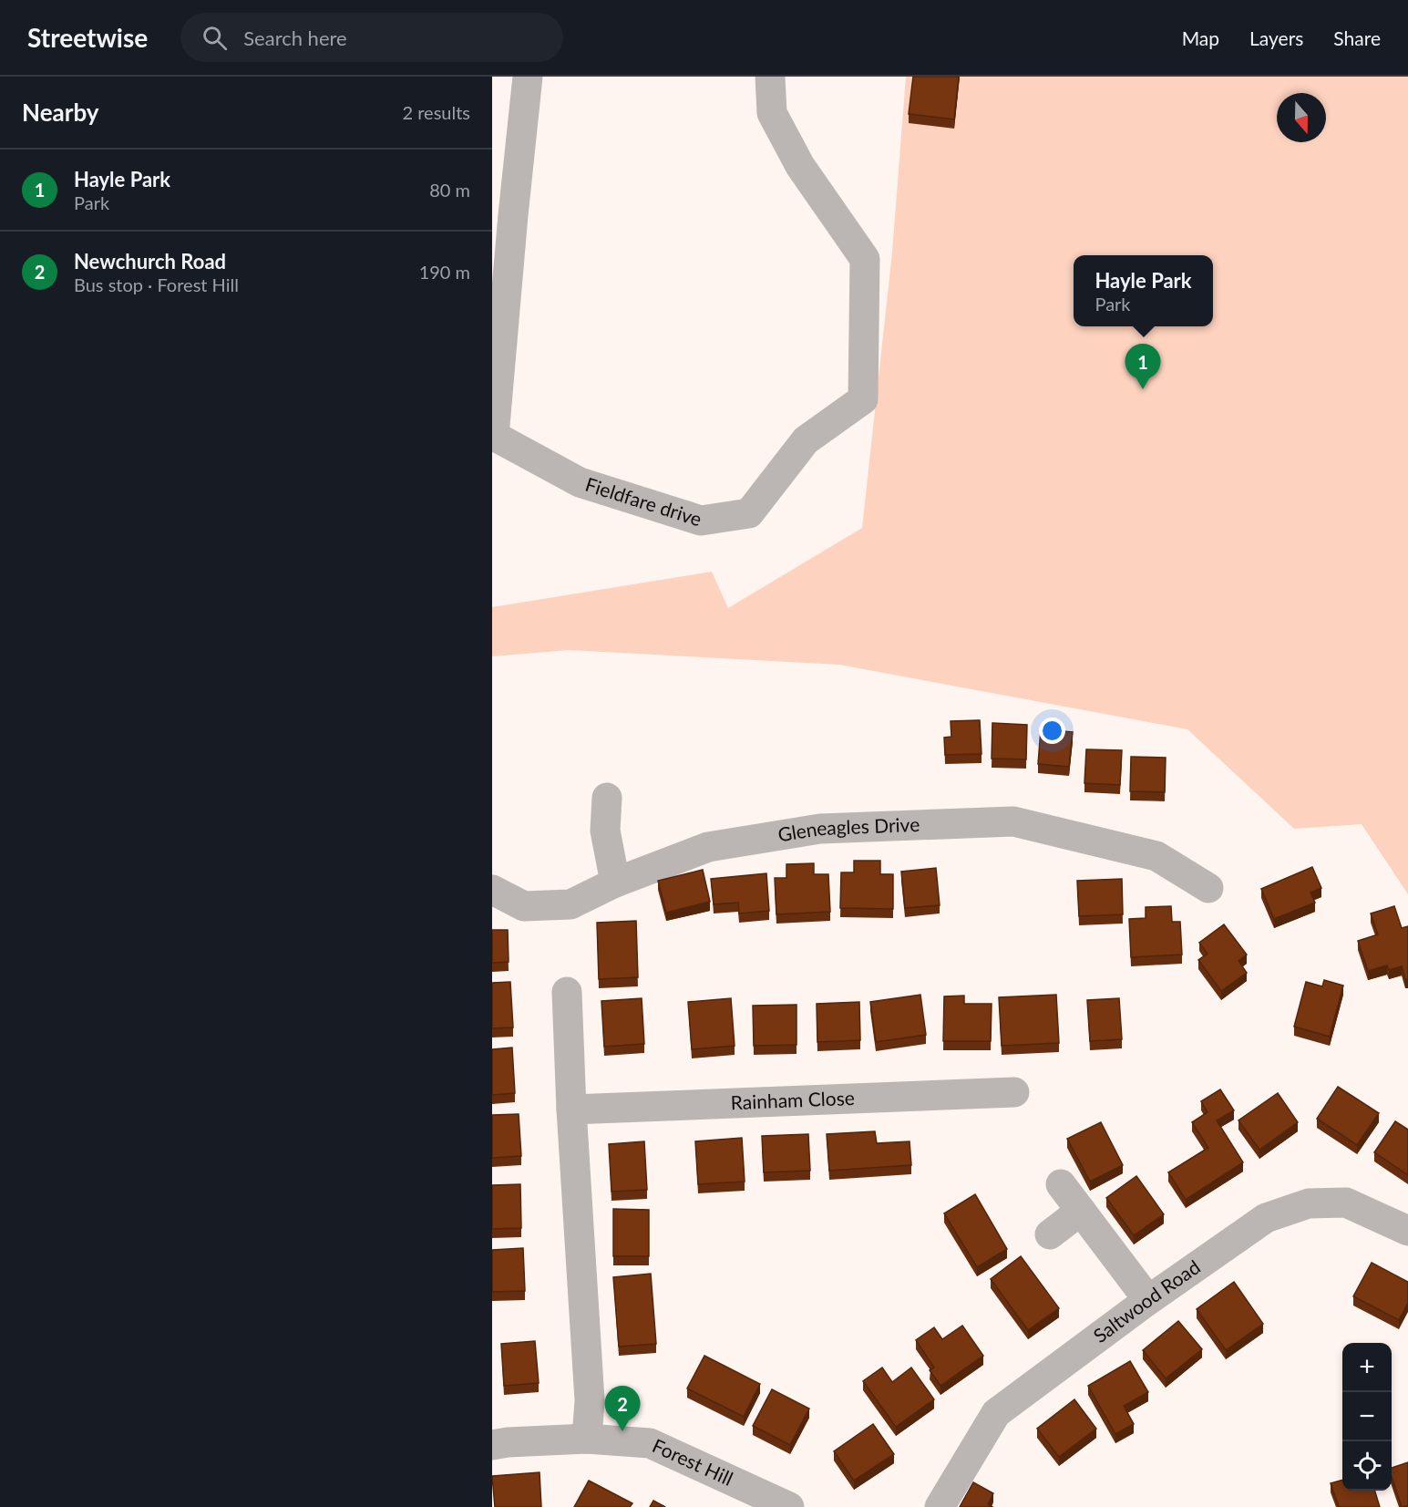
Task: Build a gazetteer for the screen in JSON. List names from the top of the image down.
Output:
{
  "streets": {
    "street": [
      "Fieldfare drive",
      "Gleneagles Drive",
      "Rainham Close",
      "Saltwood Road",
      "Forest Hill"
    ]
  },
  "north": "bottom",
  "page": {
    "header": "Streetwise",
    "search": "Search here",
    "nav": ["Map", "Layers", "Share"],
    "heading": ["Nearby", "2 results"],
    "list": [
      {
        "mark": "1",
        "name": "Hayle Park",
        "note": "Park",
        "value": "80 m"
      },
      {
        "mark": "2",
        "name": "Newchurch Road",
        "note": "Bus stop · Forest Hill",
        "value": "190 m"
      }
    ],
    "popup": ["Hayle Park", "Park"],
    "pins": ["1", "2"],
    "map_buttons": ["+", "−"]
  }
}
